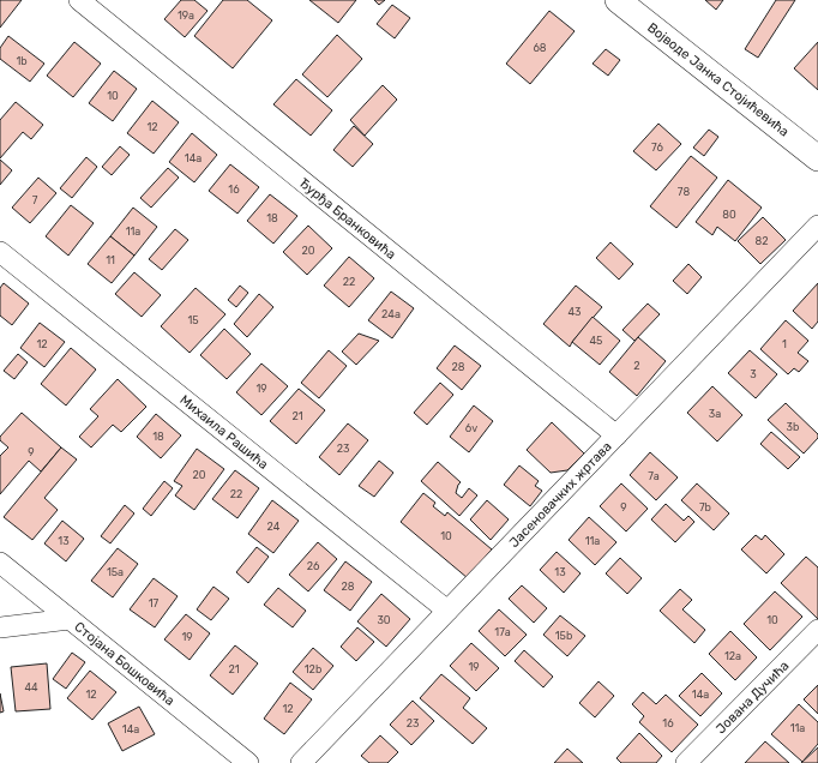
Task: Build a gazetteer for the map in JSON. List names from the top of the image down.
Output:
{
  "streets": {
    "street": [
      "Војводе Јанка Стојићевића",
      "Ђурђа Бранковића",
      "Михаила Рашића",
      "Јасеновачких жртава",
      "Стојана Бошковића",
      "Јована Дучића"
    ]
  },
  "crossings": [
    ["Ђурђа Бранковића", "Јасеновачких жртава"],
    ["Михаила Рашића", "Јасеновачких жртава"]
  ],
  "house_numbers": [
    "19a",
    "68",
    "1b",
    "10",
    "12",
    "76",
    "14a",
    "16",
    "78",
    "7",
    "80",
    "18",
    "11a",
    "82",
    "20",
    "11",
    "22",
    "43",
    "24a",
    "15",
    "45",
    "12",
    "1",
    "2",
    "28",
    "3",
    "19",
    "3a",
    "21",
    "3b",
    "6v",
    "18",
    "23",
    "9",
    "20",
    "7a",
    "22",
    "9",
    "7b",
    "24",
    "10",
    "13",
    "11a",
    "26",
    "15a",
    "13",
    "28",
    "17",
    "30",
    "10",
    "17a",
    "15b",
    "19",
    "12a",
    "19",
    "21",
    "12b",
    "44",
    "12",
    "14a",
    "12",
    "23",
    "16",
    "11a",
    "14a"
  ]
}
